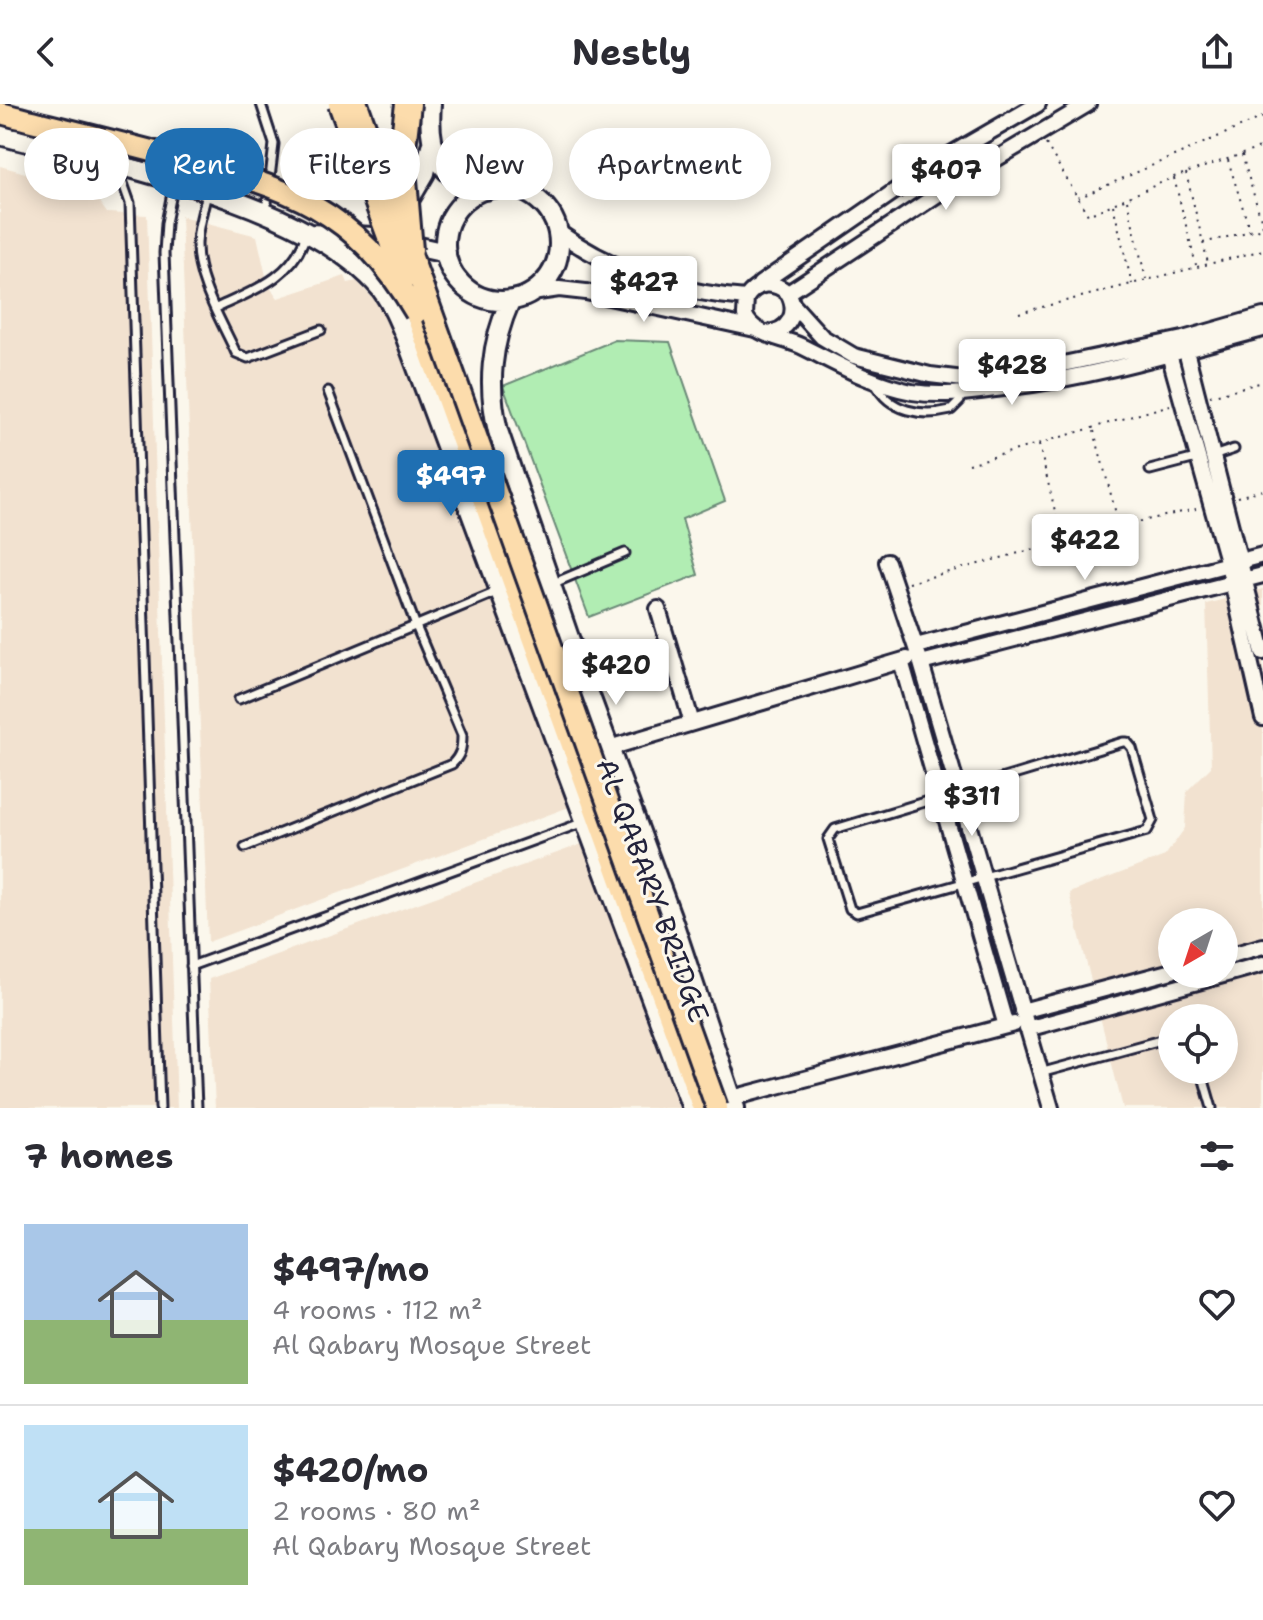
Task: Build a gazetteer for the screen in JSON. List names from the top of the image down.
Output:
{
  "streets": {
    "main road": ["AL QABARY BRIDGE"]
  },
  "north": "bottom left",
  "page": {
    "header": "Nestly",
    "chip": [
      "Buy",
      "Rent",
      "Filters",
      "New",
      "Apartment"
    ],
    "price": [
      "$407",
      "$427",
      "$428",
      "$497",
      "$422",
      "$420",
      "$311"
    ],
    "heading": "7 homes",
    "list": [
      {
        "name": "$497/mo",
        "note": "4 rooms · 112 m² · Al Qabary Mosque Street"
      },
      {
        "name": "$420/mo",
        "note": "2 rooms · 80 m² · Al Qabary Mosque Street"
      }
    ]
  }
}
